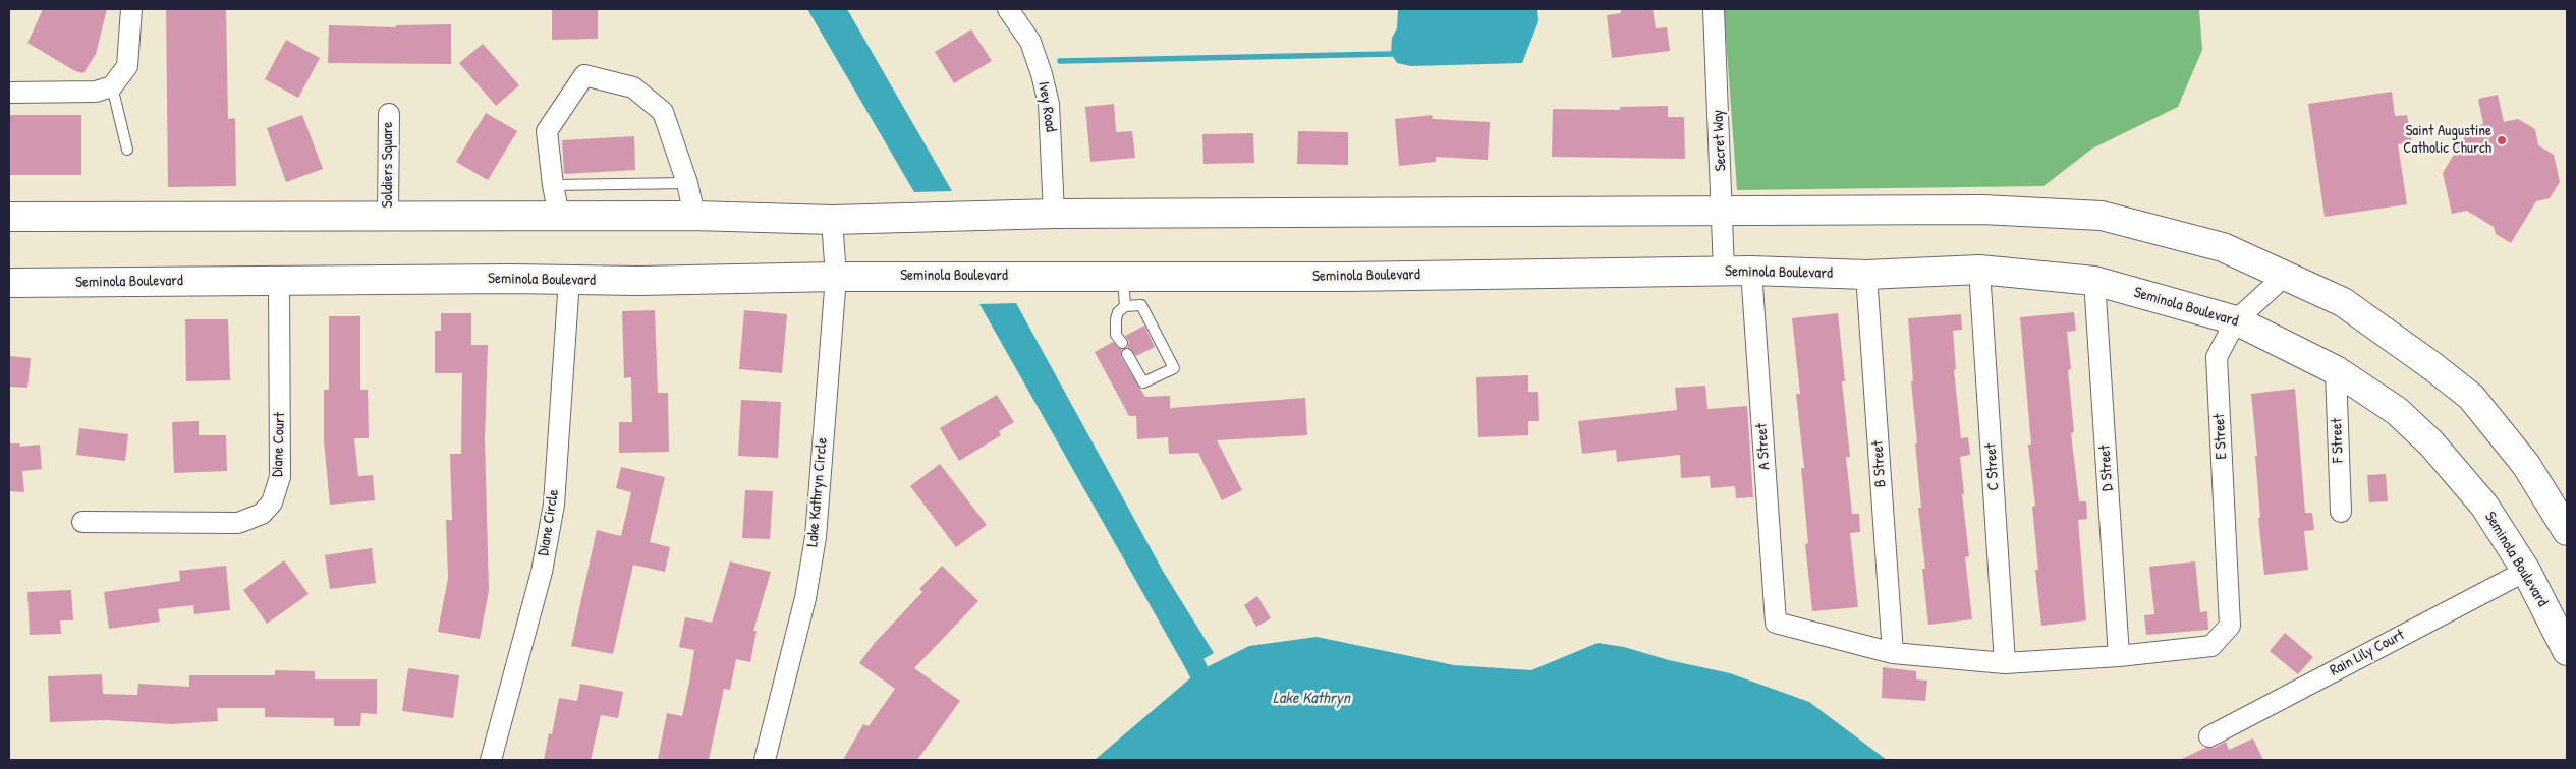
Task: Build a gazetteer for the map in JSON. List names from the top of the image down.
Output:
{
  "streets": {
    "main road": ["Seminola Boulevard"],
    "street": [
      "Ivey Road",
      "Secret Way",
      "Soldiers Square",
      "E Street",
      "F Street",
      "Diane Court",
      "A Street",
      "B Street",
      "C Street",
      "D Street",
      "Lake Kathryn Circle",
      "Diane Circle",
      "Rain Lily Court"
    ]
  },
  "crossings": [
    ["Secret Way", "Seminola Boulevard"],
    ["Seminola Boulevard", "E Street"],
    ["Seminola Boulevard", "F Street"],
    ["Seminola Boulevard", "Diane Court"],
    ["Seminola Boulevard", "A Street"],
    ["Seminola Boulevard", "B Street"],
    ["Seminola Boulevard", "C Street"],
    ["Seminola Boulevard", "D Street"],
    ["Seminola Boulevard", "Lake Kathryn Circle"],
    ["Seminola Boulevard", "Diane Circle"],
    ["Seminola Boulevard", "Rain Lily Court"],
    ["E Street", "D Street"],
    ["A Street", "B Street"]
  ],
  "water": ["Lake Kathryn"],
  "places": ["Saint Augustine Catholic Church"]
}
